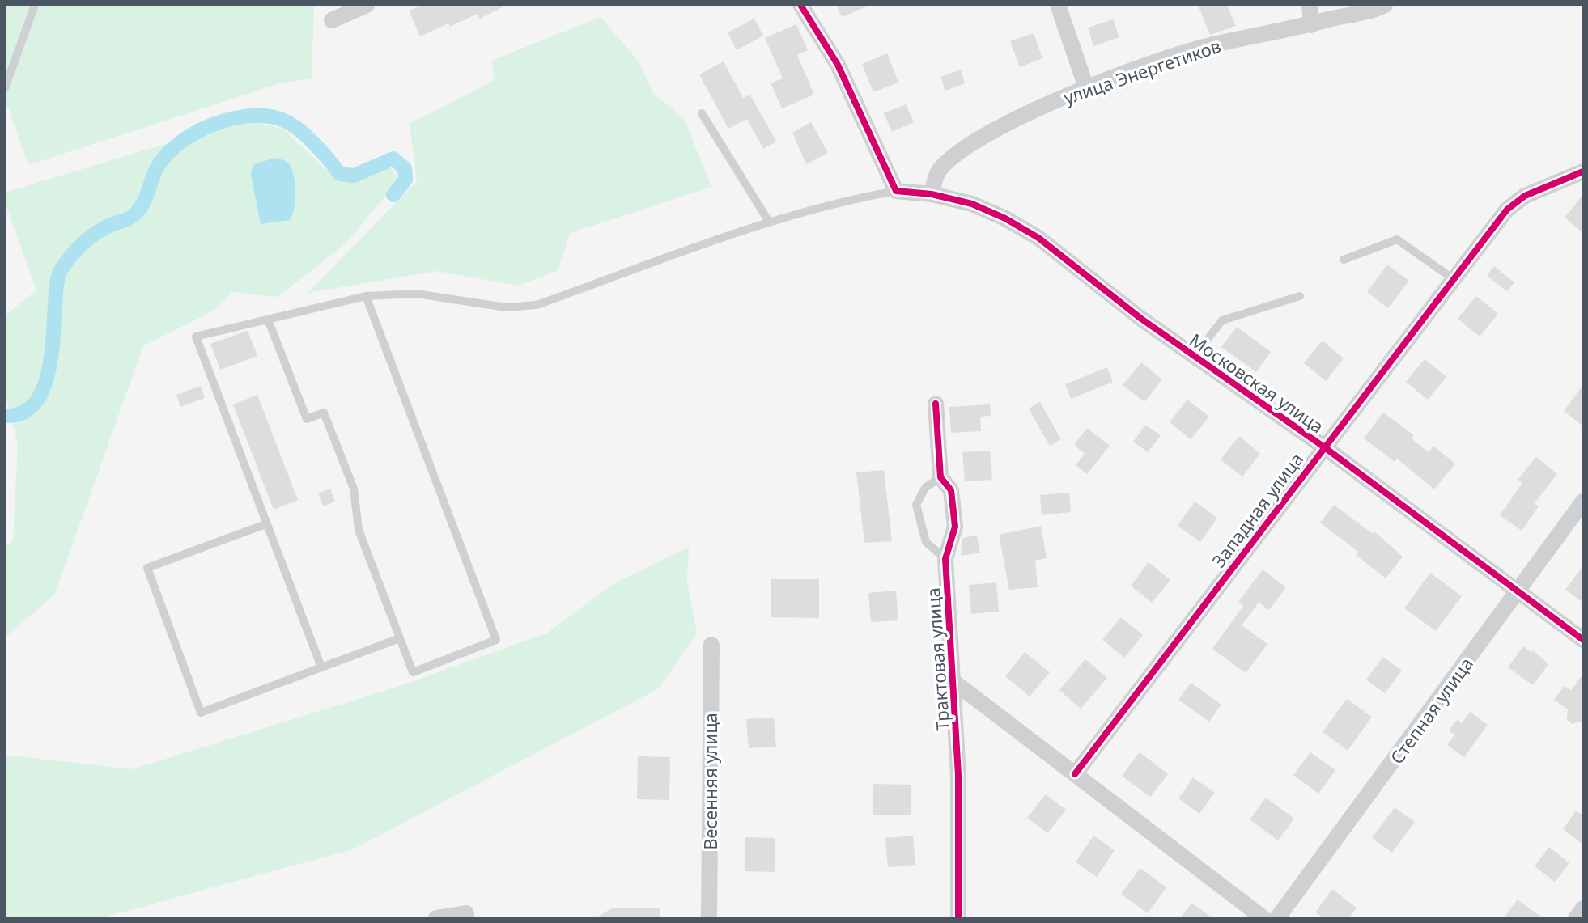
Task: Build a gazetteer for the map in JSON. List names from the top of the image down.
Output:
{
  "streets": {
    "street": [
      "улица Энергетиков",
      "Московская улица",
      "Западная улица",
      "Трактовая улица",
      "Степная улица",
      "Весенняя улица"
    ]
  },
  "crossings": [
    ["улица Энергетиков", "Московская улица"],
    ["Московская улица", "Западная улица"],
    ["Московская улица", "Степная улица"]
  ]
}
